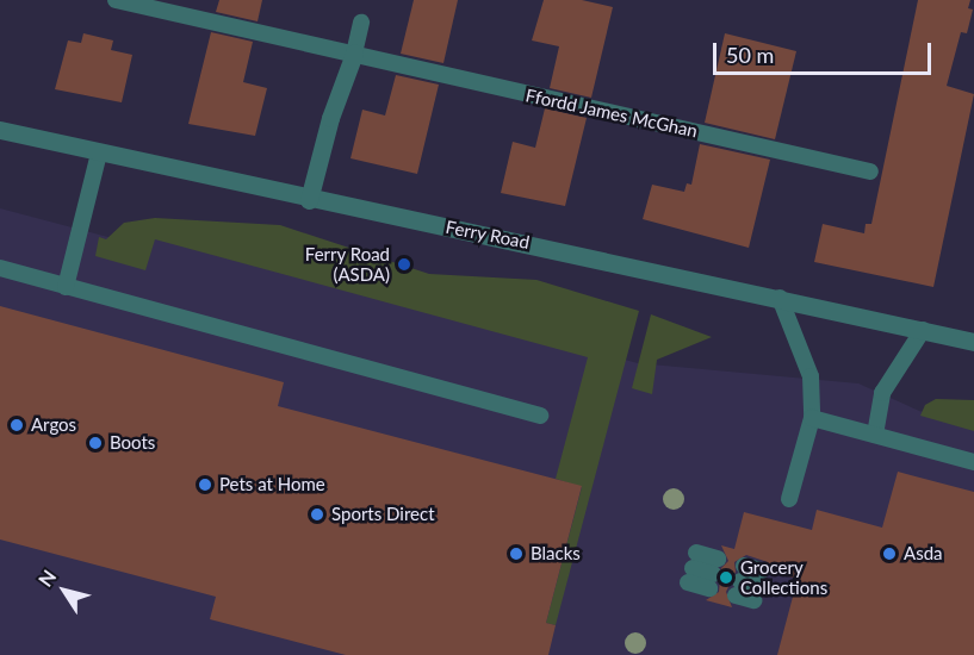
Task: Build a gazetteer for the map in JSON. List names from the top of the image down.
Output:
{
  "streets": {
    "street": ["Ferry Road"],
    "lane": ["Ffordd James McGhan"]
  },
  "places": [
    "Ferry Road (ASDA)",
    "Argos",
    "Boots",
    "Pets at Home",
    "Sports Direct",
    "Blacks",
    "Asda",
    "Grocery Collections"
  ],
  "scale_bar": "50 m",
  "north": "top left"
}
